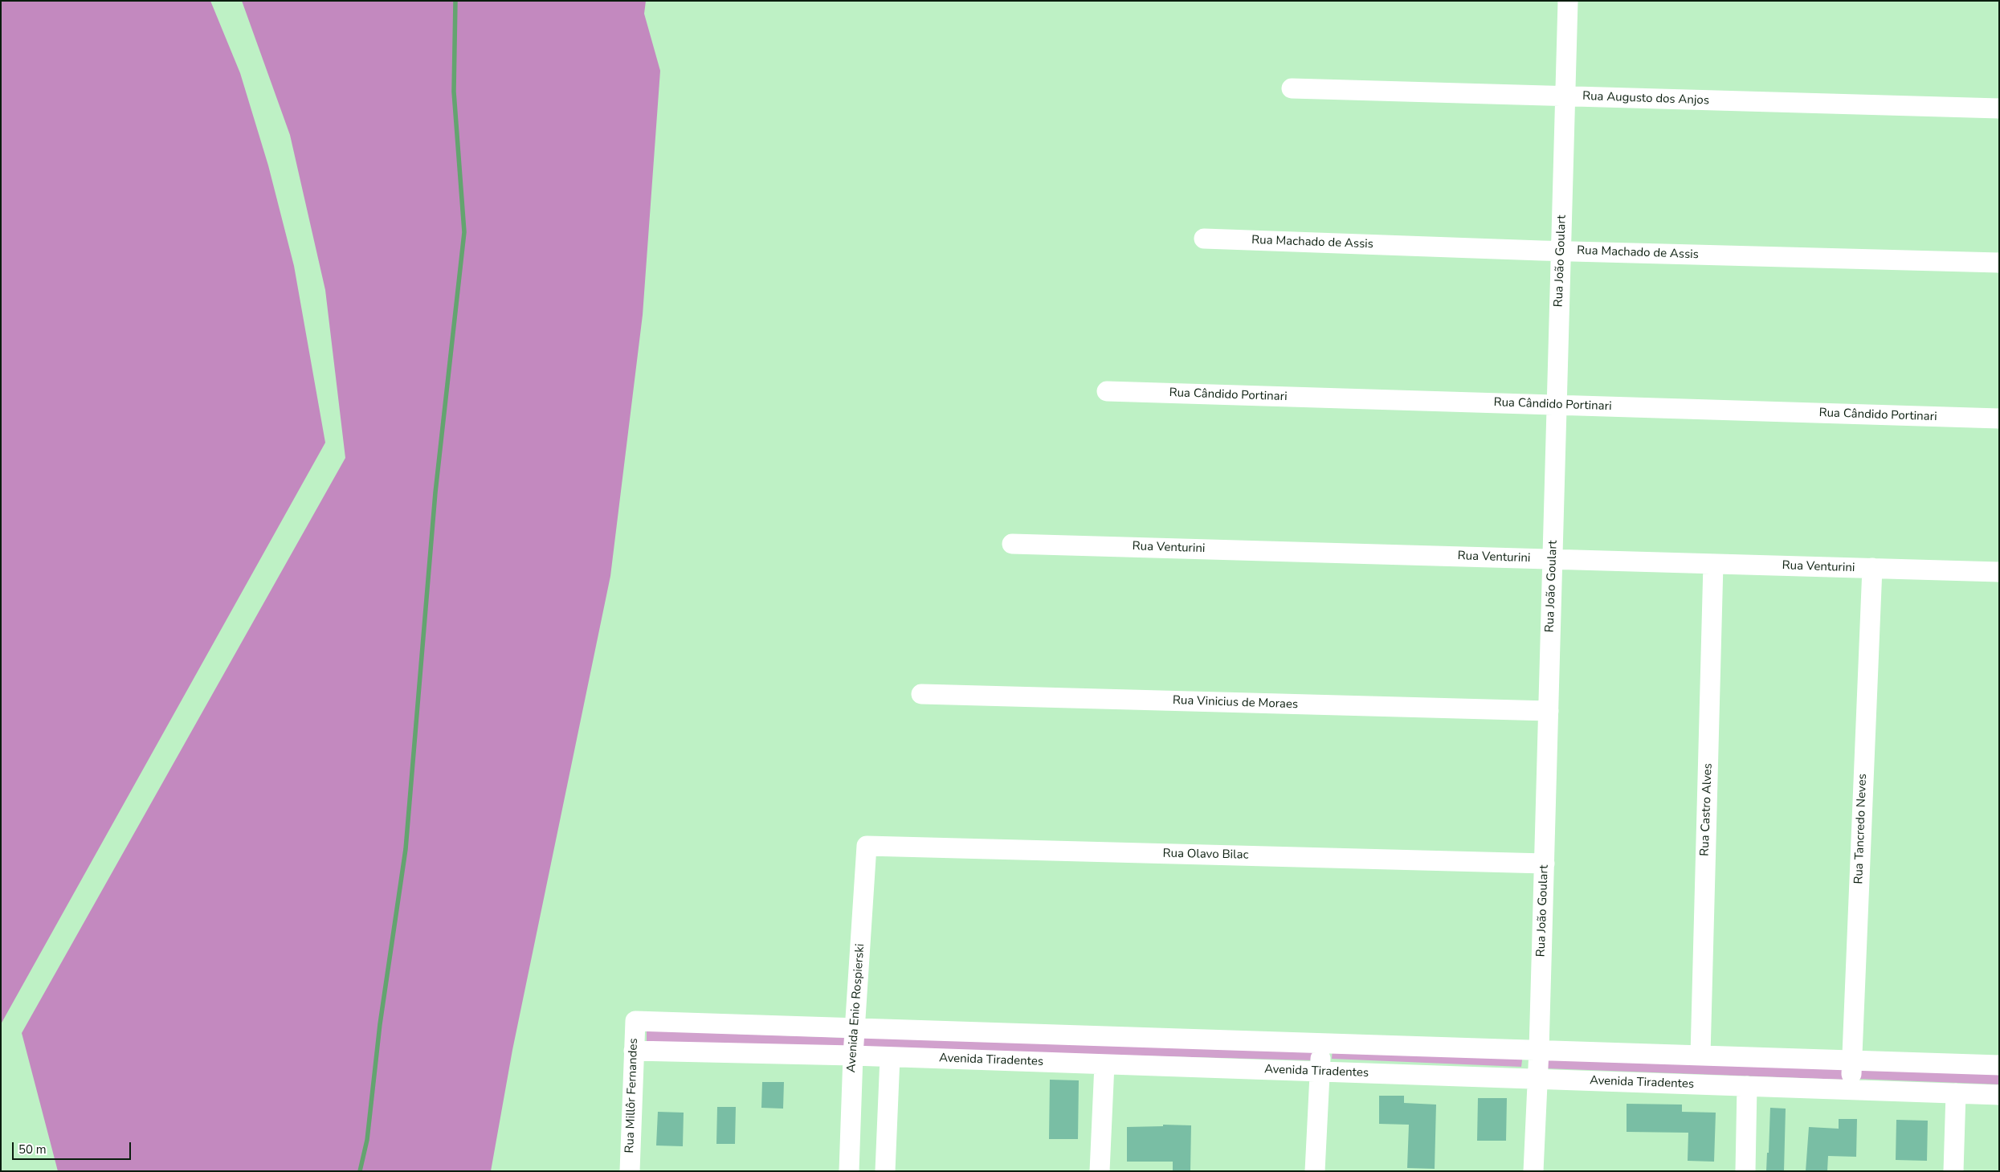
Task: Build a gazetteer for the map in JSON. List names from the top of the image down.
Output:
{
  "streets": {
    "street": [
      "Rua Augusto dos Anjos",
      "Rua Machado de Assis",
      "Rua João Goulart",
      "Rua Cândido Portinari",
      "Rua Venturini",
      "Rua Vinicius de Moraes",
      "Rua Castro Alves",
      "Rua Tancredo Neves",
      "Rua Olavo Bilac",
      "Avenida Enio Rospierski",
      "Avenida Tiradentes",
      "Rua Millôr Fernandes"
    ]
  },
  "crossings": [
    ["Rua Augusto dos Anjos", "Rua João Goulart"],
    ["Rua Machado de Assis", "Rua João Goulart"],
    ["Rua João Goulart", "Rua Cândido Portinari"],
    ["Rua João Goulart", "Rua Venturini"],
    ["Rua João Goulart", "Rua Vinicius de Moraes"],
    ["Rua João Goulart", "Rua Olavo Bilac"],
    ["Rua João Goulart", "Avenida Tiradentes"],
    ["Rua Venturini", "Rua Castro Alves"],
    ["Rua Venturini", "Rua Tancredo Neves"],
    ["Rua Tancredo Neves", "Avenida Tiradentes"],
    ["Rua Olavo Bilac", "Avenida Enio Rospierski"],
    ["Avenida Enio Rospierski", "Avenida Tiradentes"],
    ["Avenida Enio Rospierski", "Rua Millôr Fernandes"],
    ["Avenida Tiradentes", "Rua Millôr Fernandes"]
  ],
  "scale_bar": "50 m"
}
